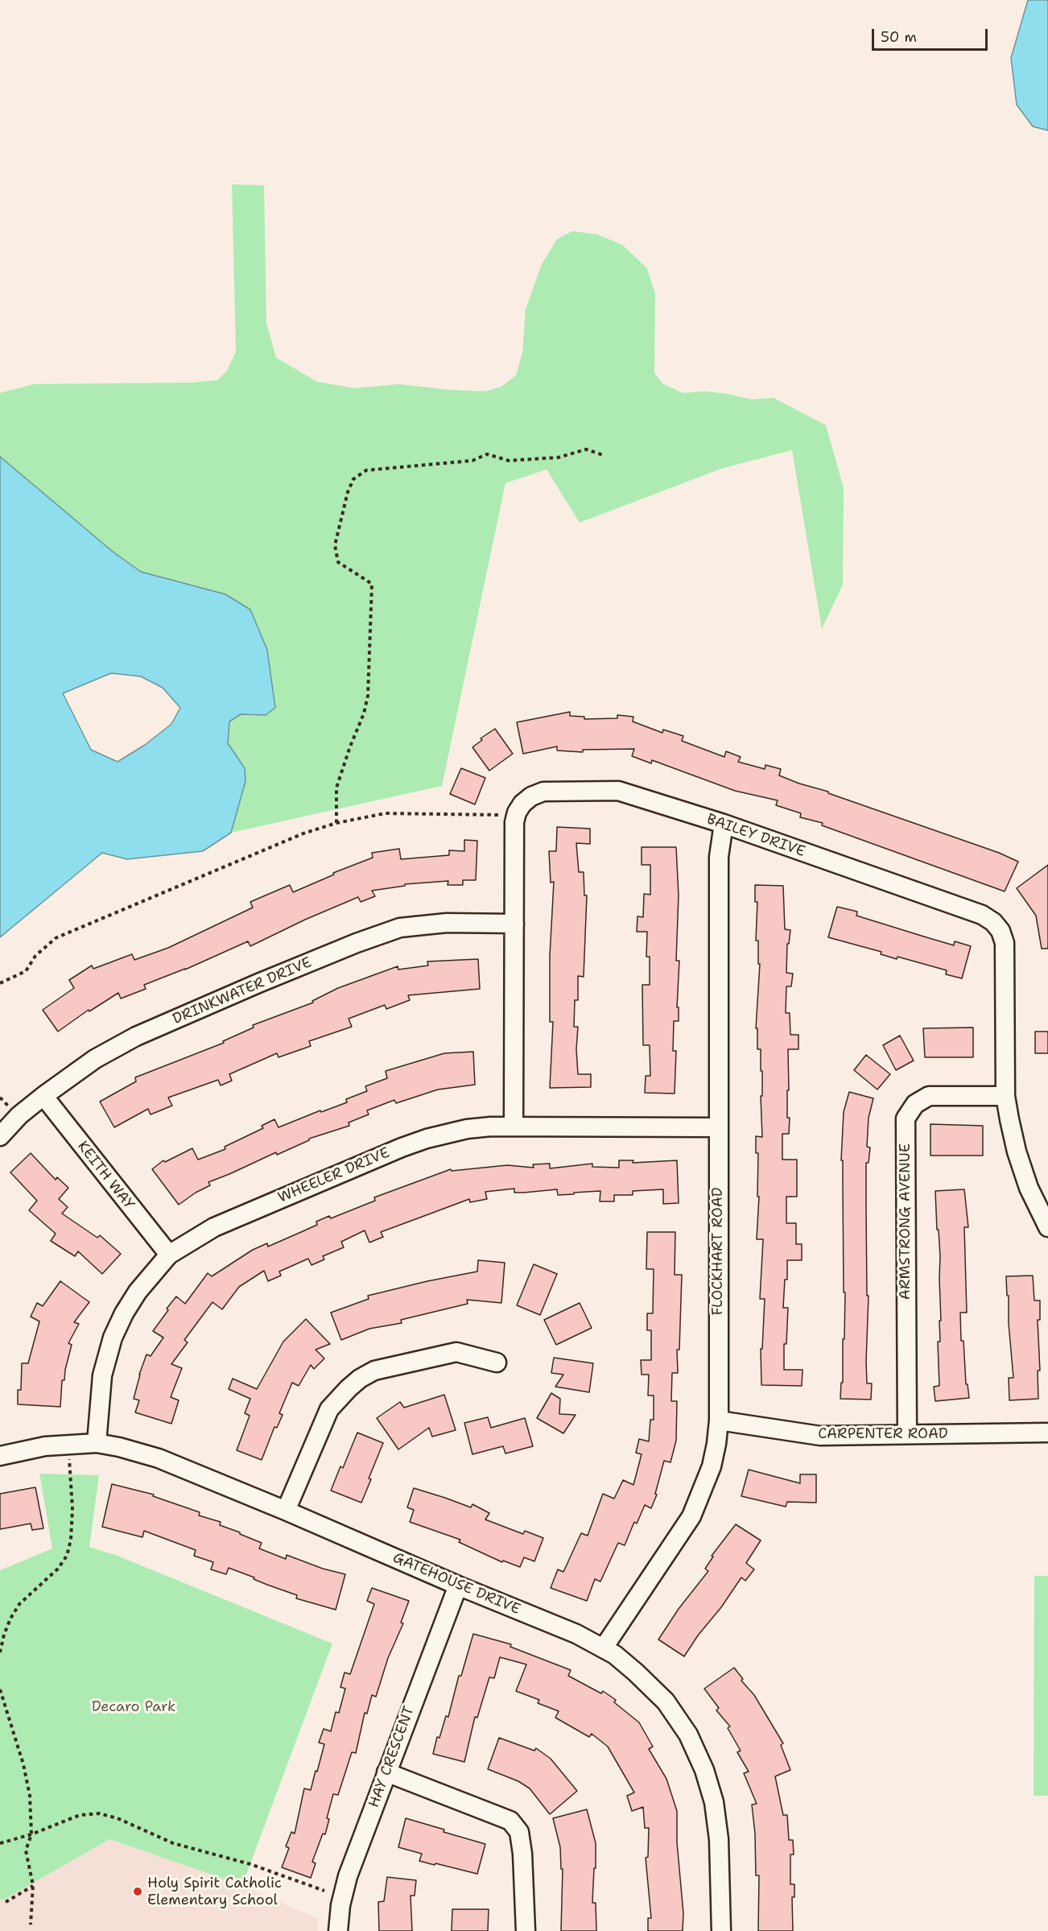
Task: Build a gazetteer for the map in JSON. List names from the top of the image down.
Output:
{
  "streets": {
    "street": [
      "BAILEY DRIVE",
      "DRINKWATER DRIVE",
      "KEITH WAY",
      "WHEELER DRIVE",
      "ARMSTRONG AVENUE",
      "FLOCKHART ROAD",
      "CARPENTER ROAD",
      "GATEHOUSE DRIVE",
      "HAY CRESCENT"
    ]
  },
  "crossings": [
    ["BAILEY DRIVE", "DRINKWATER DRIVE"],
    ["BAILEY DRIVE", "WHEELER DRIVE"],
    ["BAILEY DRIVE", "ARMSTRONG AVENUE"],
    ["BAILEY DRIVE", "FLOCKHART ROAD"],
    ["DRINKWATER DRIVE", "KEITH WAY"],
    ["KEITH WAY", "WHEELER DRIVE"],
    ["WHEELER DRIVE", "FLOCKHART ROAD"],
    ["WHEELER DRIVE", "GATEHOUSE DRIVE"],
    ["ARMSTRONG AVENUE", "CARPENTER ROAD"],
    ["FLOCKHART ROAD", "CARPENTER ROAD"],
    ["FLOCKHART ROAD", "GATEHOUSE DRIVE"],
    ["GATEHOUSE DRIVE", "HAY CRESCENT"]
  ],
  "parks": ["Decaro Park"],
  "places": ["Holy Spirit Catholic Elementary School"],
  "scale_bar": "50 m"
}
